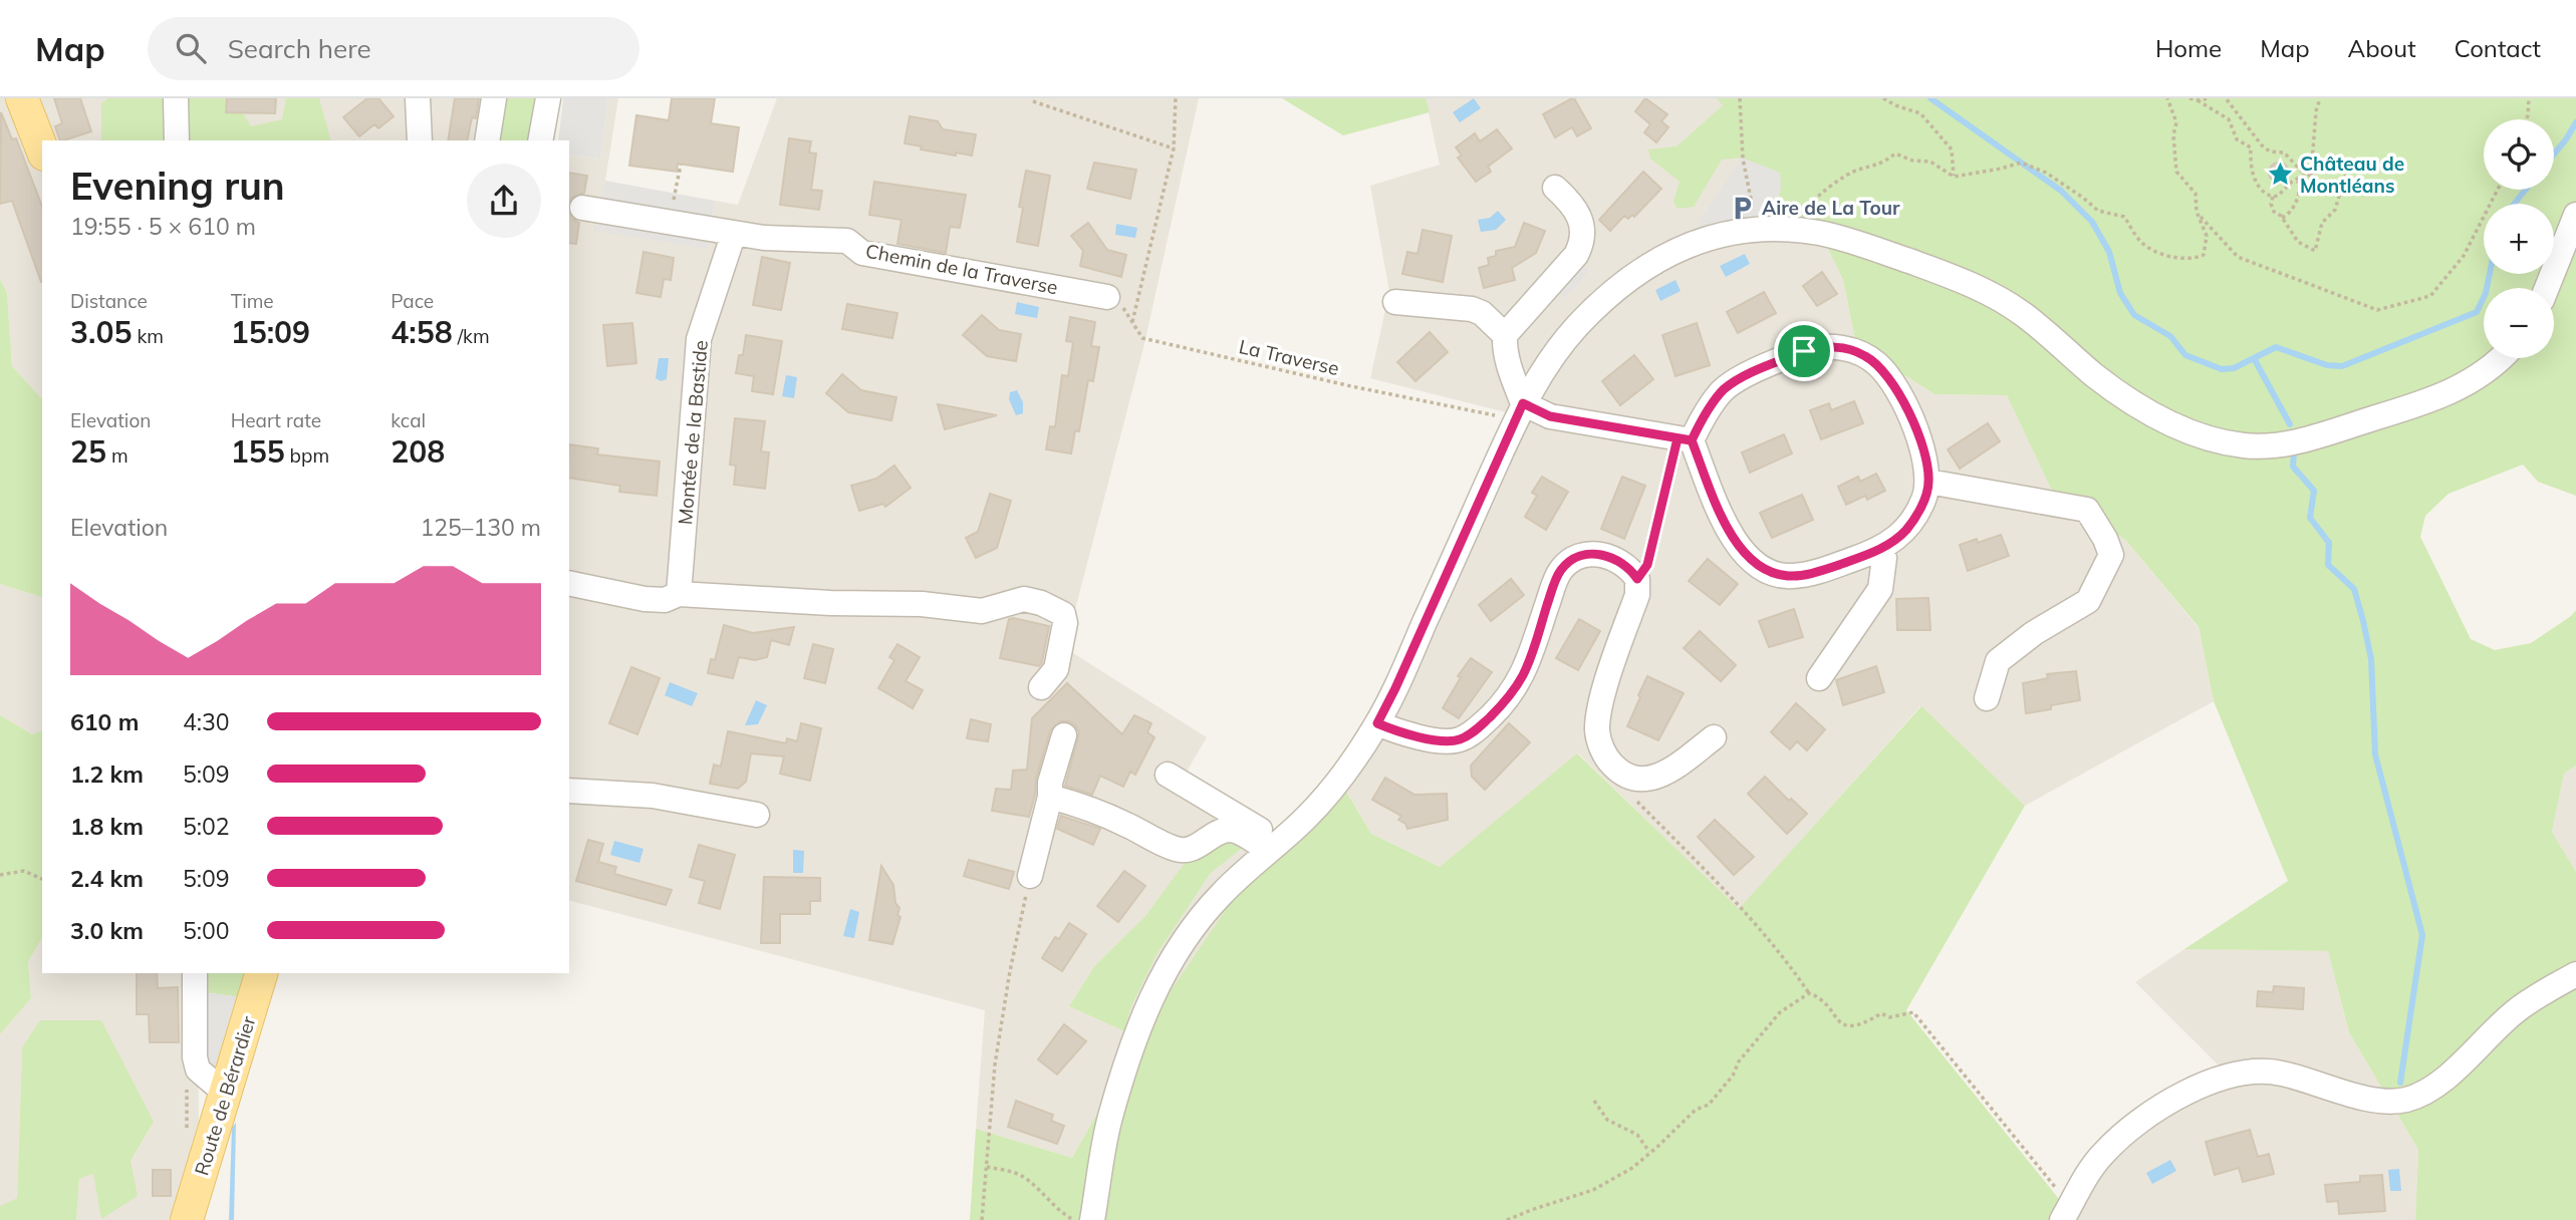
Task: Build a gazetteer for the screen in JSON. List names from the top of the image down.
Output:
{
  "streets": {
    "main road": ["Route de Bérardier"],
    "street": ["Chemin de la Traverse", "Montée de la Bastide"],
    "path": ["La Traverse"]
  },
  "crossings": [
    ["Chemin de la Traverse", "La Traverse"],
    ["Chemin de la Traverse", "Montée de la Bastide"]
  ],
  "places": {
    "place": ["Château de Montléans"],
    "parking": ["Aire de La Tour"]
  },
  "page": {
    "header": "Map",
    "search": "Search here",
    "nav": [
      "Home",
      "Map",
      "About",
      "Contact"
    ],
    "map_buttons": ["+", "−"],
    "heading": ["Evening run", "19:55 · 5 × 610 m"],
    "stats": [
      ["Distance", "3.05 km"],
      ["Time", "15:09"],
      ["Pace", "4:58 /km"],
      ["Elevation", "25 m"],
      ["Heart rate", "155 bpm"],
      ["kcal", "208"]
    ],
    "chart": ["Elevation", "125–130 m"],
    "list": [
      {
        "name": "610 m",
        "note": "4:30"
      },
      {
        "name": "1.2 km",
        "note": "5:09"
      },
      {
        "name": "1.8 km",
        "note": "5:02"
      },
      {
        "name": "2.4 km",
        "note": "5:09"
      },
      {
        "name": "3.0 km",
        "note": "5:00"
      }
    ]
  }
}
